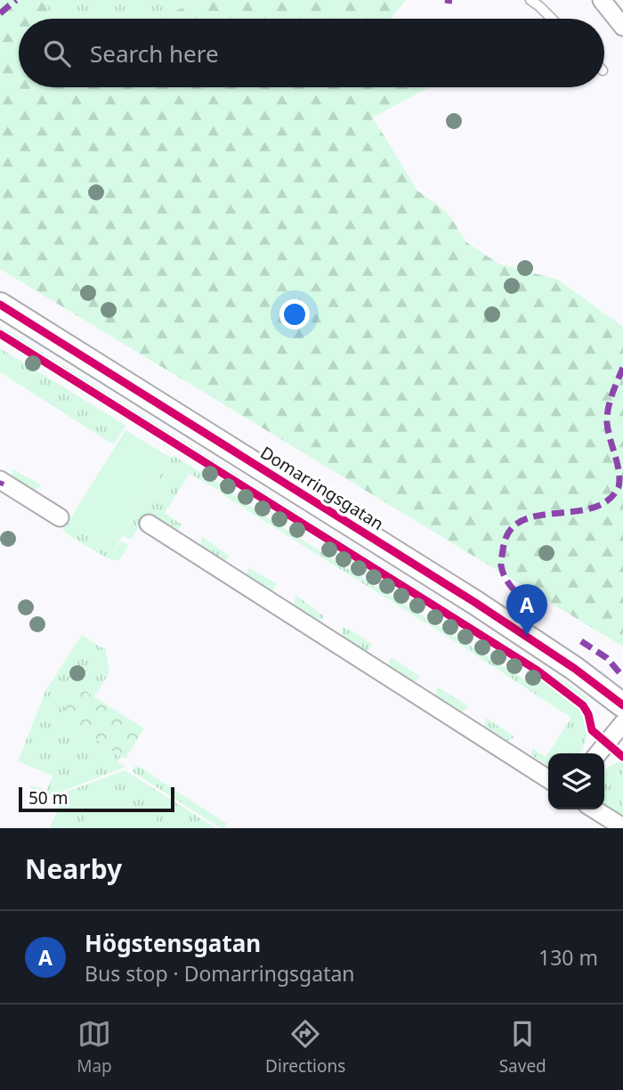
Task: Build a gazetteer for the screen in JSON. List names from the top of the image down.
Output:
{
  "streets": {
    "street": ["Domarringsgatan"]
  },
  "scale_bar": "50 m",
  "page": {
    "search": "Search here",
    "pins": "A",
    "scale": "50 m",
    "heading": "Nearby",
    "list": [
      {
        "mark": "A",
        "name": "Högstensgatan",
        "note": "Bus stop · Domarringsgatan",
        "value": "130 m"
      }
    ],
    "nav": ["Map", "Directions", "Saved"]
  }
}
